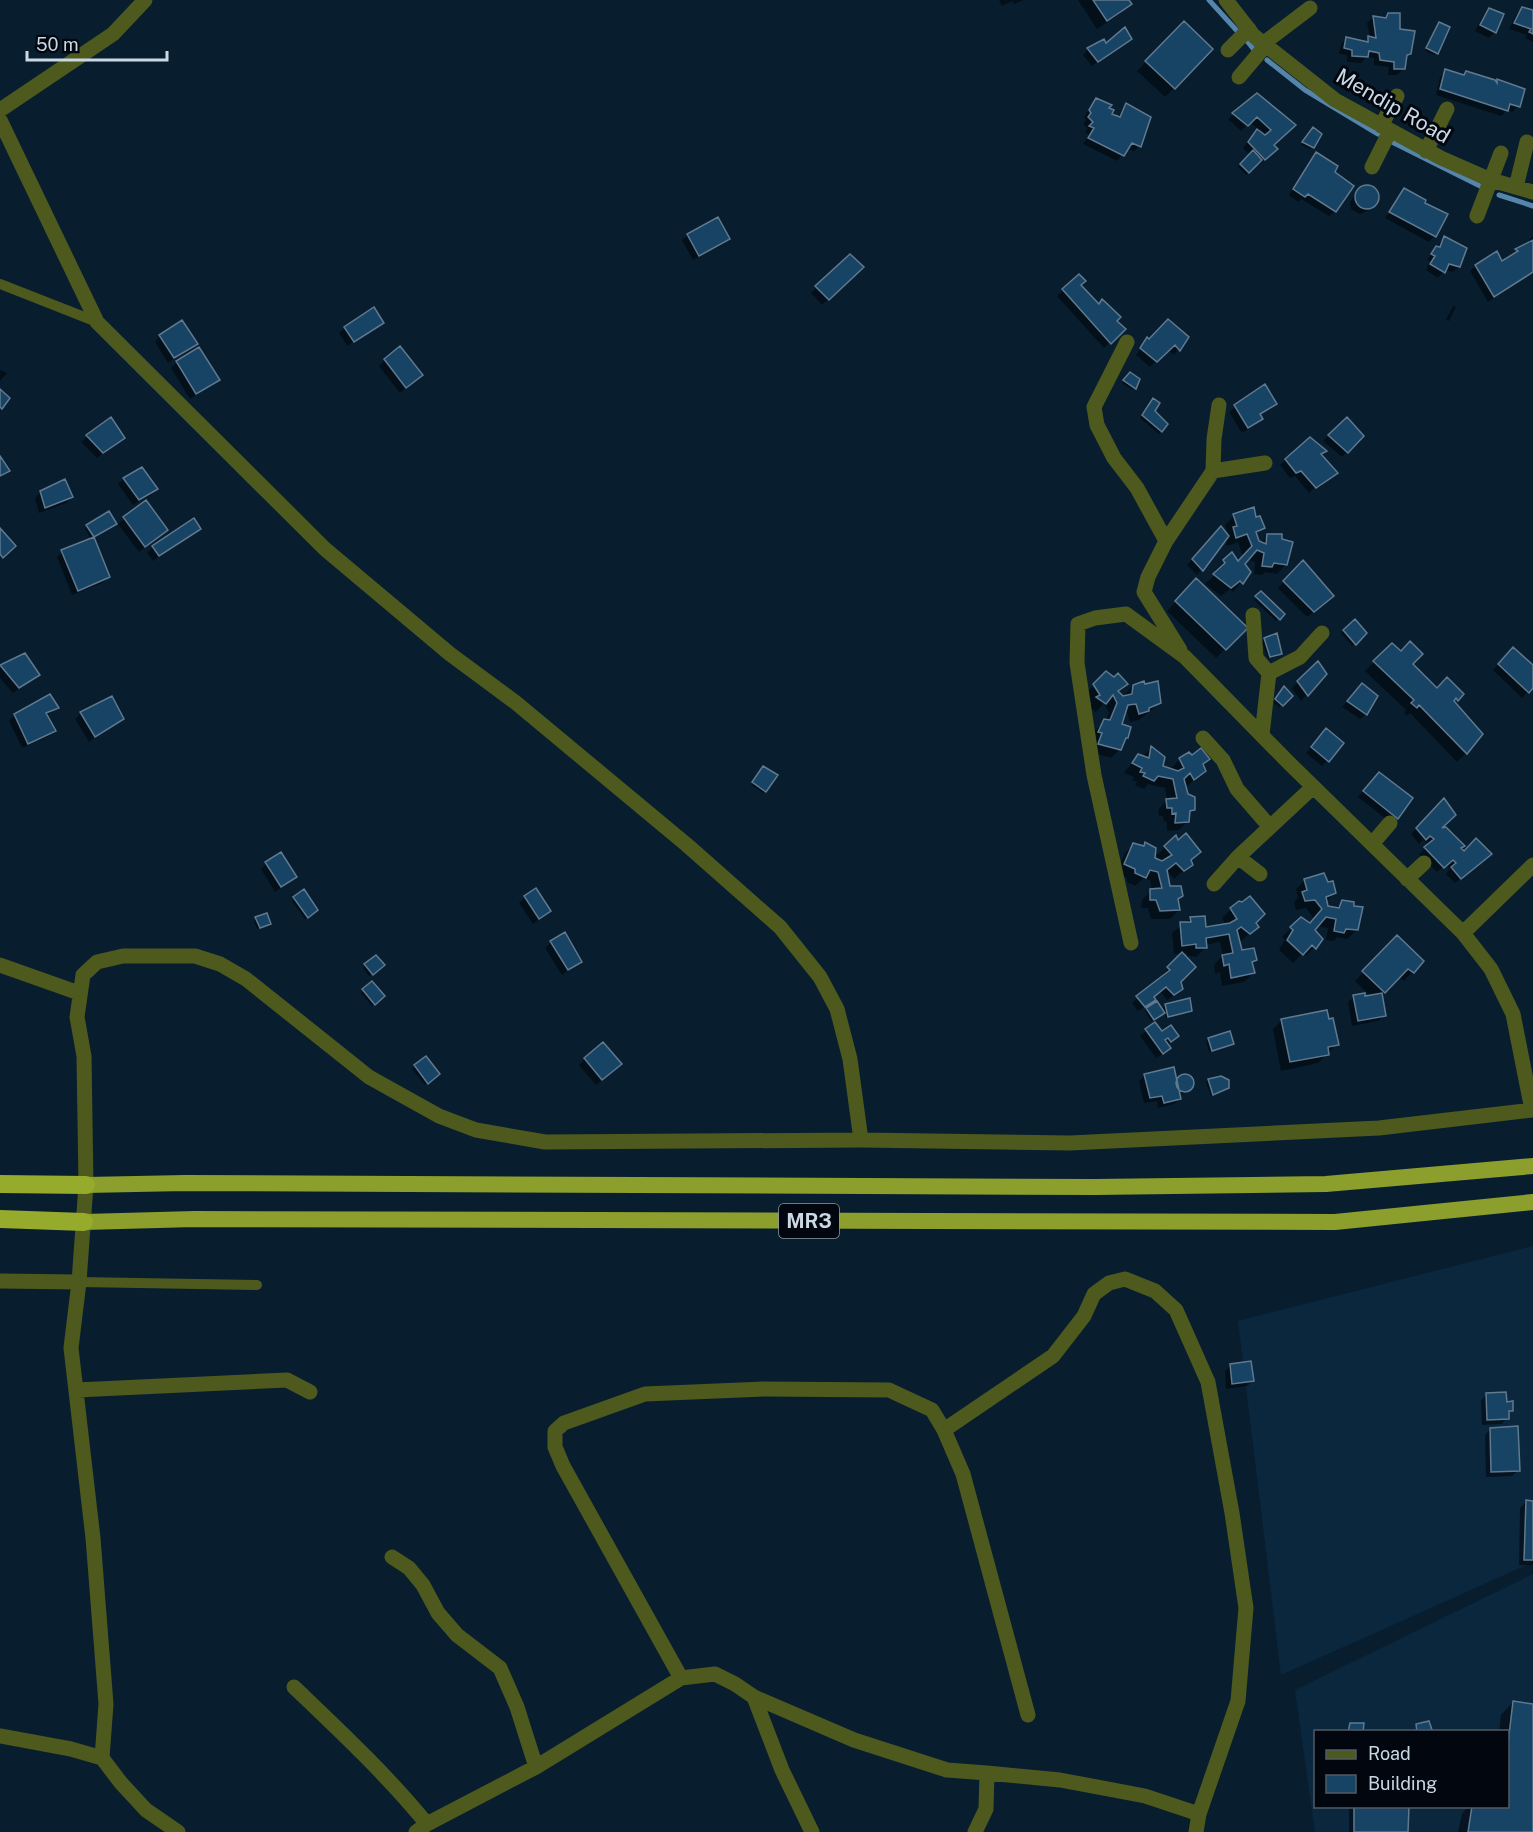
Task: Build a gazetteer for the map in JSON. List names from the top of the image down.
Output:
{
  "streets": {
    "highway": ["MR3"],
    "street": ["Mendip Road"]
  },
  "legend": ["Road", "Building"],
  "scale_bar": "50 m"
}
